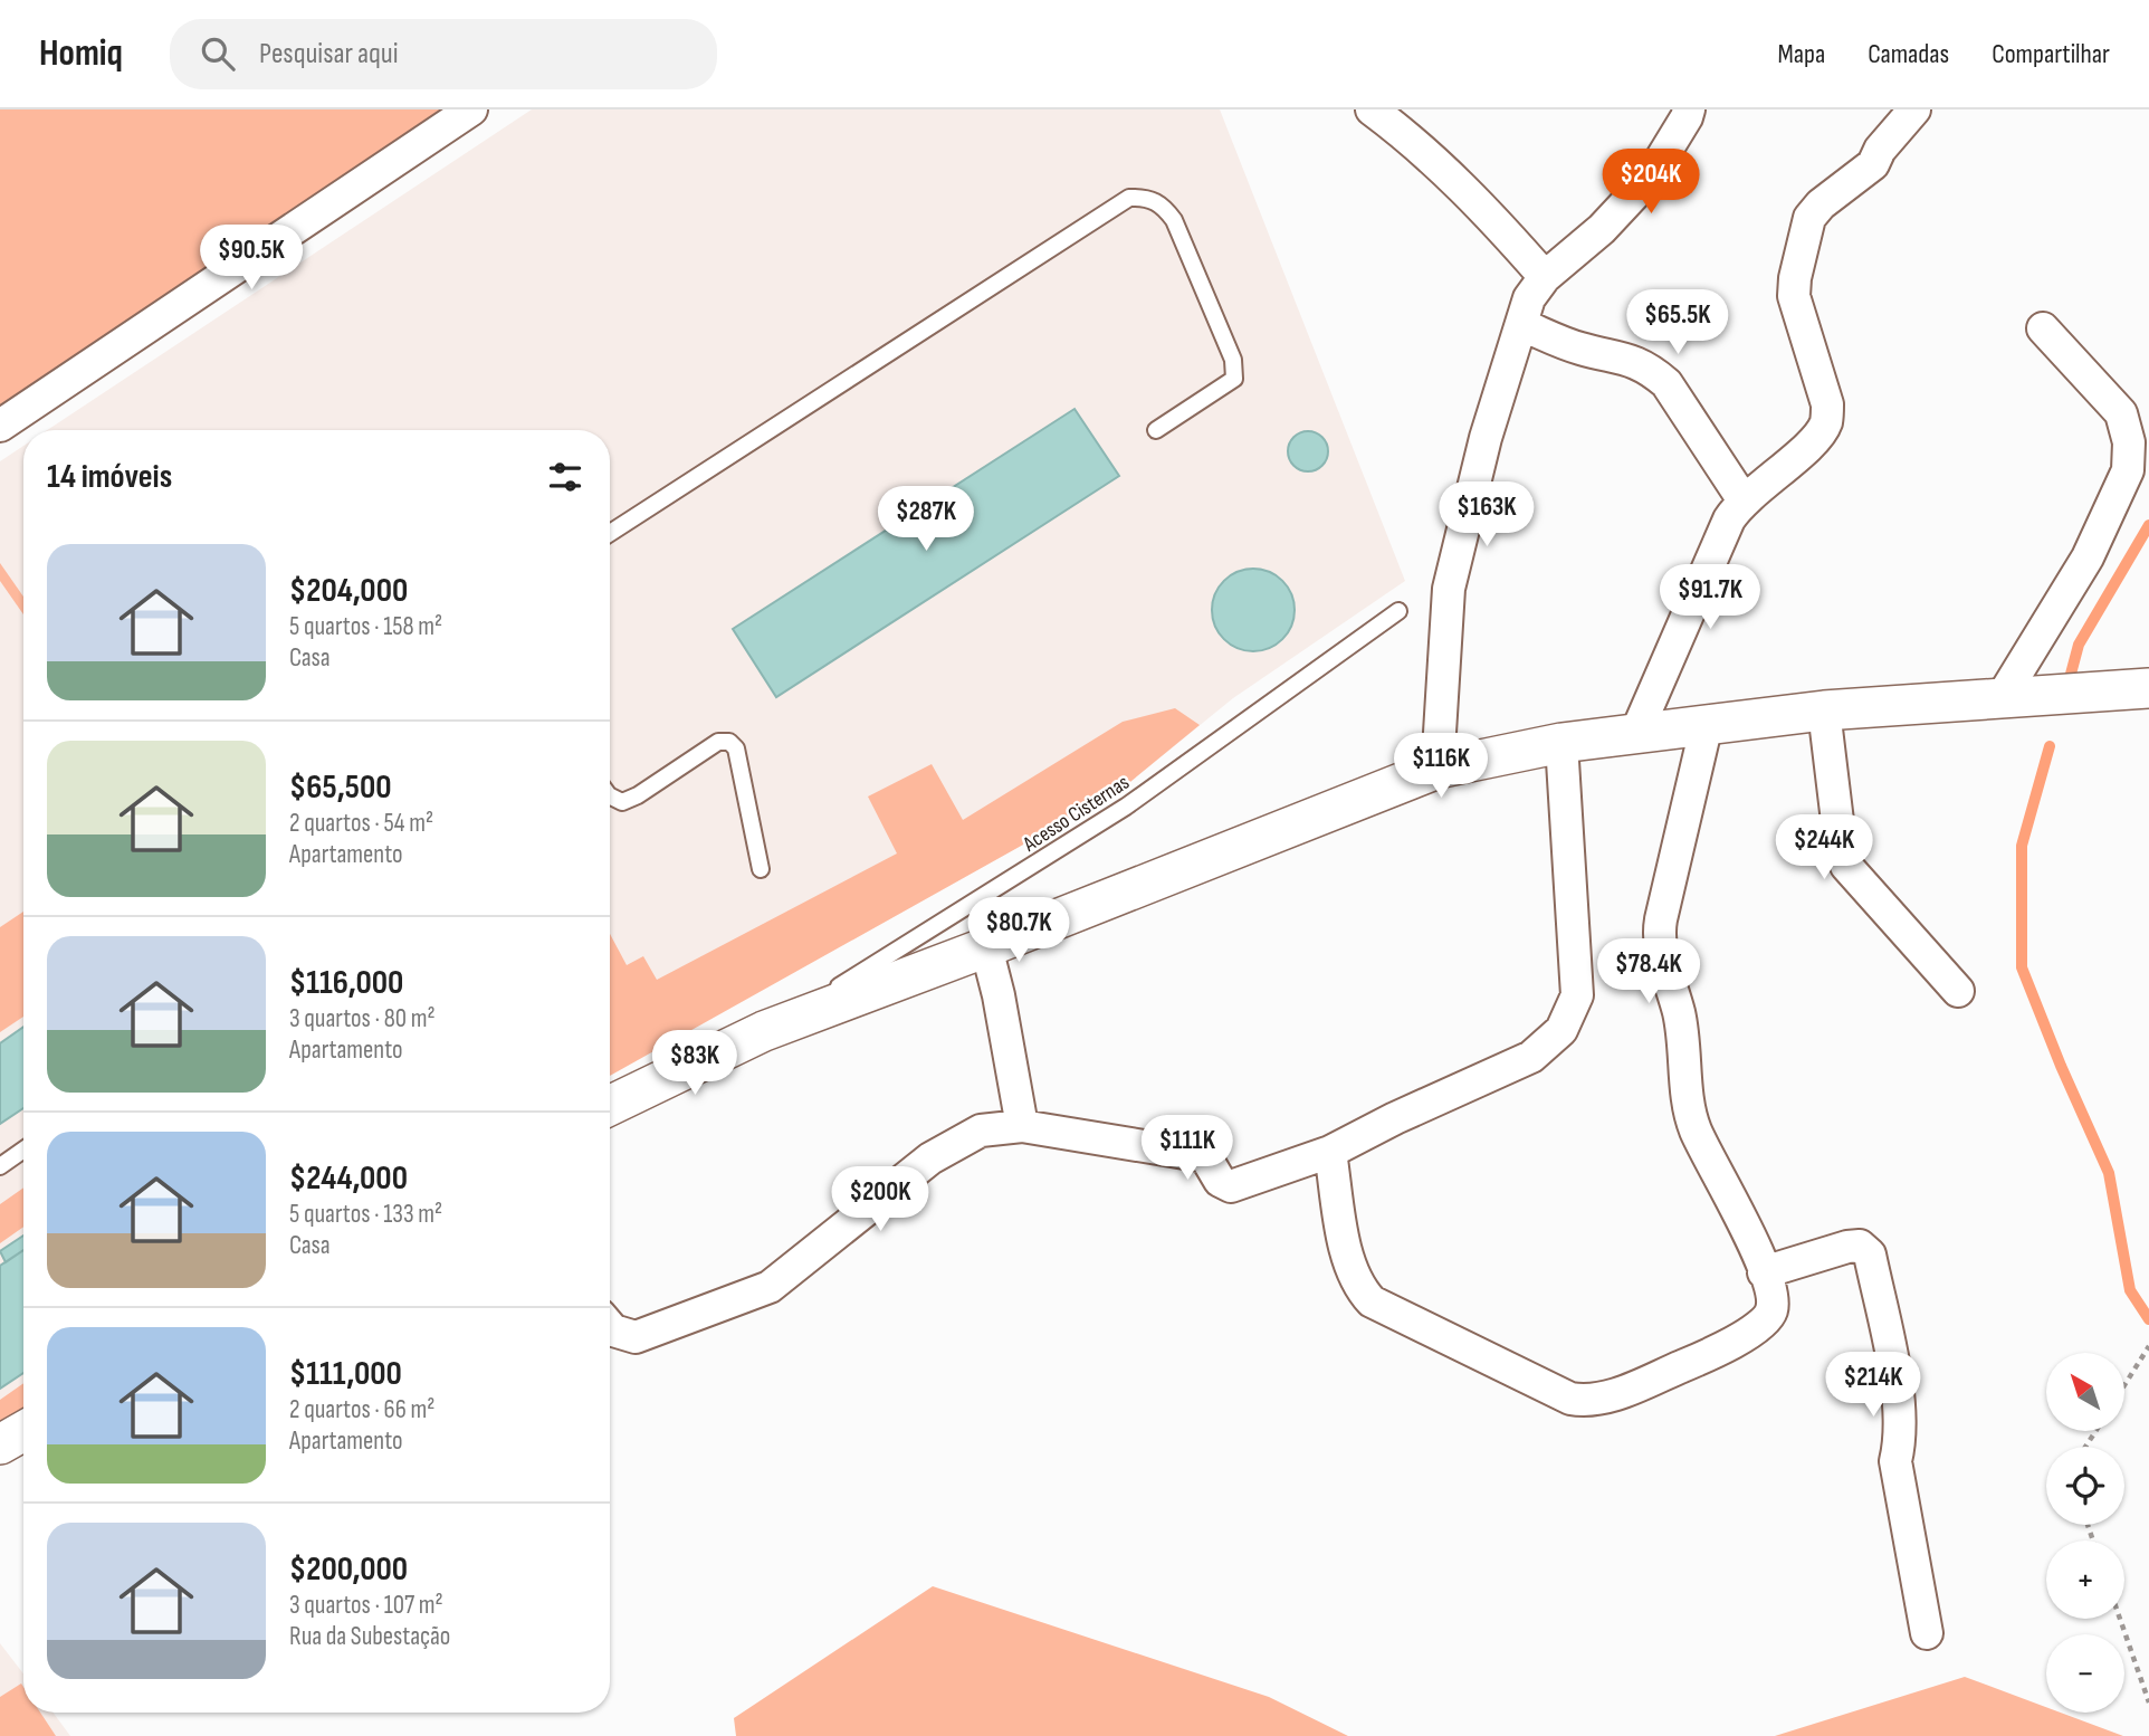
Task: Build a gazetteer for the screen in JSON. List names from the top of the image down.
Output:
{
  "streets": {
    "lane": ["Acesso Cisternas"]
  },
  "north": "top left",
  "page": {
    "header": "Homiq",
    "search": "Pesquisar aqui",
    "nav": ["Mapa", "Camadas", "Compartilhar"],
    "price": [
      "$204K",
      "$90.5K",
      "$65.5K",
      "$163K",
      "$287K",
      "$91.7K",
      "$116K",
      "$244K",
      "$80.7K",
      "$78.4K",
      "$83K",
      "$111K",
      "$200K",
      "$214K"
    ],
    "heading": "14 imóveis",
    "list": [
      {
        "name": "$204,000",
        "note": "5 quartos · 158 m² · Casa"
      },
      {
        "name": "$65,500",
        "note": "2 quartos · 54 m² · Apartamento"
      },
      {
        "name": "$116,000",
        "note": "3 quartos · 80 m² · Apartamento"
      },
      {
        "name": "$244,000",
        "note": "5 quartos · 133 m² · Casa"
      },
      {
        "name": "$111,000",
        "note": "2 quartos · 66 m² · Apartamento"
      },
      {
        "name": "$200,000",
        "note": "3 quartos · 107 m² · Rua da Subestação"
      }
    ],
    "map_buttons": ["+", "−"]
  }
}
